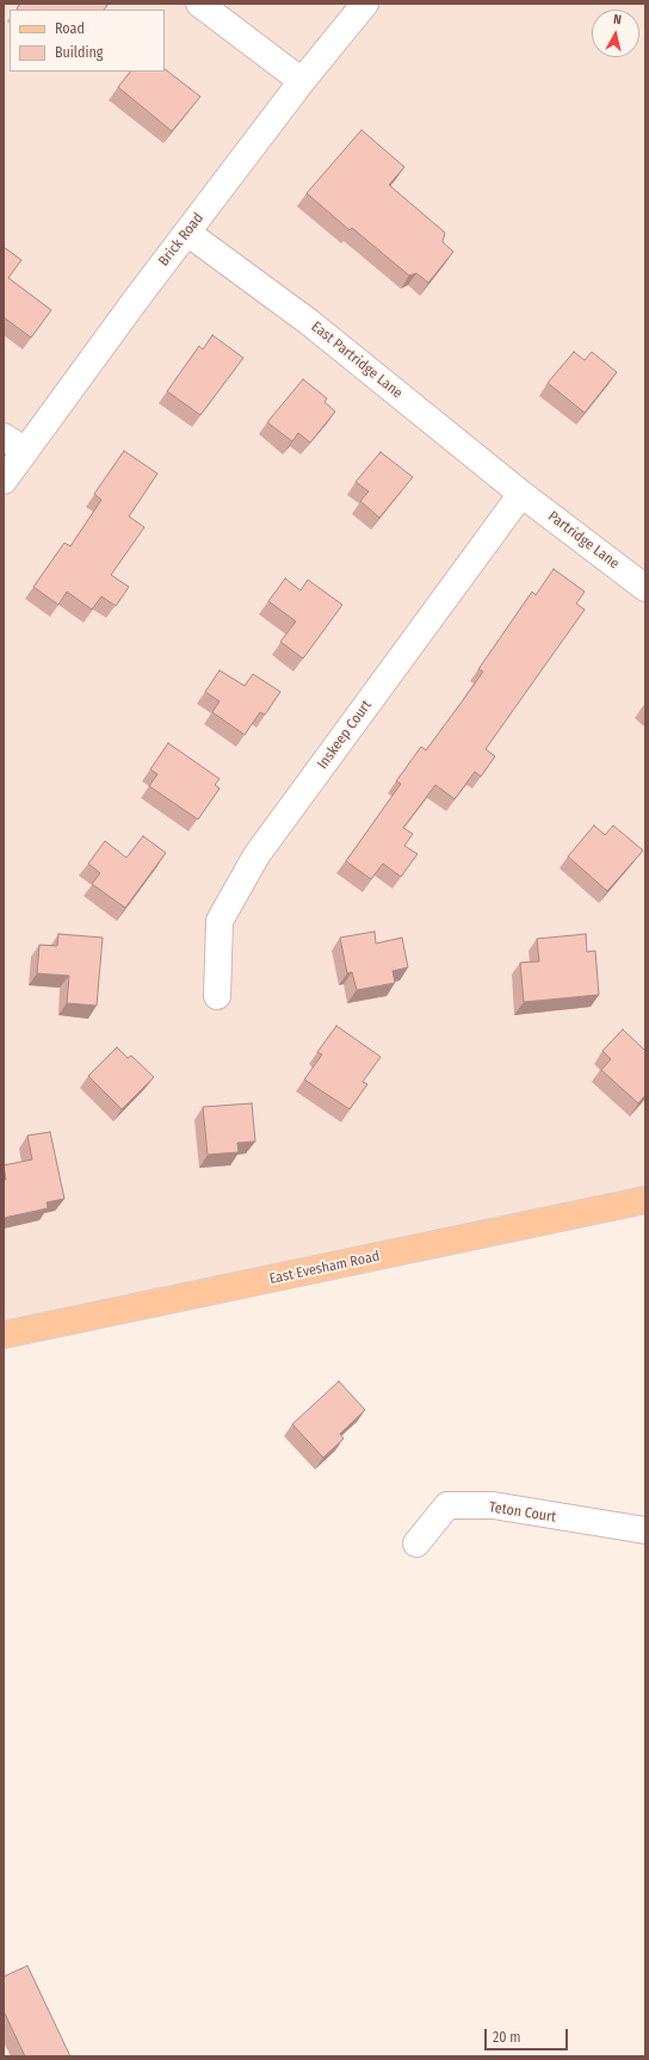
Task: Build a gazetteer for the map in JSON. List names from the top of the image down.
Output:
{
  "streets": {
    "main road": ["East Evesham Road"],
    "street": [
      "Brick Road",
      "East Partridge Lane",
      "Partridge Lane",
      "Inskeep Court",
      "Teton Court"
    ]
  },
  "crossings": [
    ["Brick Road", "East Partridge Lane"],
    ["East Partridge Lane", "Partridge Lane"],
    ["East Partridge Lane", "Inskeep Court"],
    ["Partridge Lane", "Inskeep Court"]
  ],
  "legend": ["Road", "Building"],
  "scale_bar": "20 m",
  "north": "top"
}
